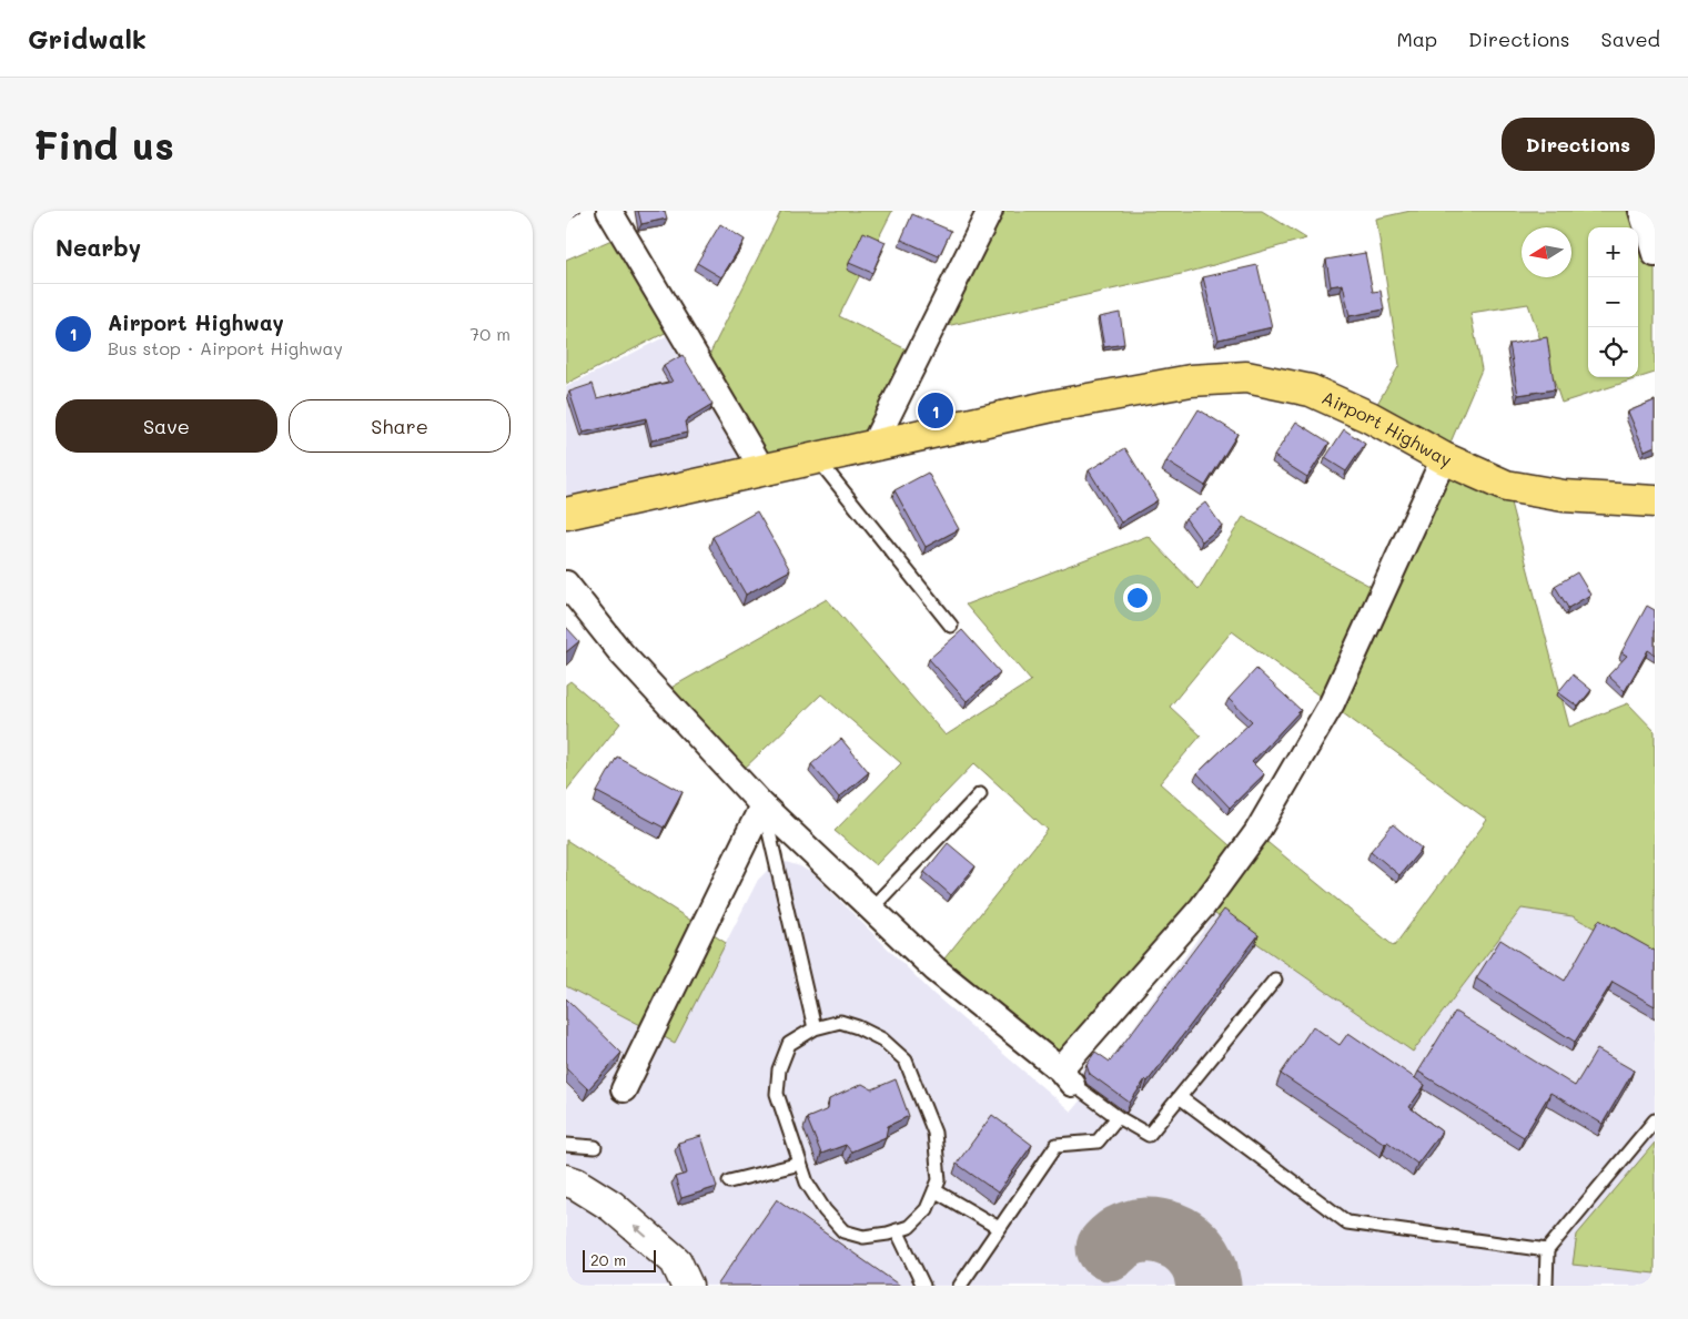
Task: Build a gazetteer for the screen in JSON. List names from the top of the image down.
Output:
{
  "streets": {
    "highway": ["Airport Highway"]
  },
  "scale_bar": "20 m",
  "north": "left",
  "page": {
    "header": "Gridwalk",
    "nav": ["Map", "Directions", "Saved"],
    "buttons": [
      "Directions",
      ["Save", "Share"]
    ],
    "title": "Find us",
    "heading": "Nearby",
    "map_buttons": ["+", "−"],
    "list": [
      {
        "mark": "1",
        "name": "Airport Highway",
        "note": "Bus stop · Airport Highway",
        "value": "70 m"
      }
    ],
    "pins": "1",
    "scale": "20 m"
  }
}
